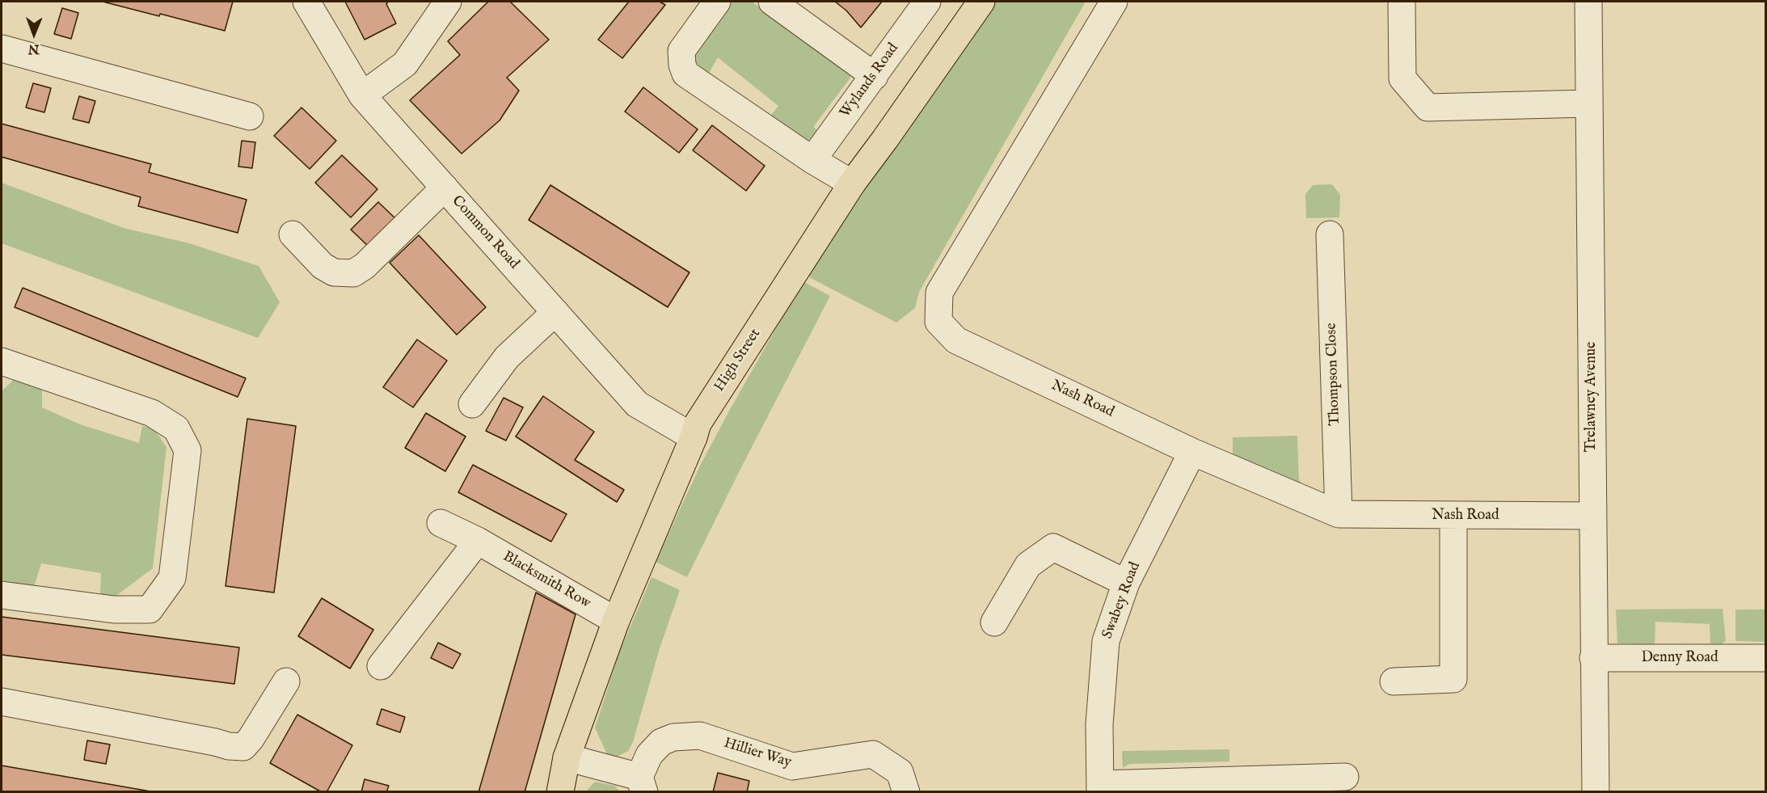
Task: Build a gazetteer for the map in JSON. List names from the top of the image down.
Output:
{
  "streets": {
    "main road": ["High Street"],
    "street": [
      "Wylands Road",
      "Common Road",
      "Thompson Close",
      "Trelawney Avenue",
      "Nash Road",
      "Blacksmith Row",
      "Swabey Road",
      "Denny Road",
      "Hillier Way"
    ]
  },
  "crossings": [
    ["Common Road", "High Street"],
    ["High Street", "Blacksmith Row"],
    ["Thompson Close", "Nash Road"],
    ["Trelawney Avenue", "Nash Road"],
    ["Trelawney Avenue", "Denny Road"],
    ["Nash Road", "Swabey Road"]
  ],
  "north": "bottom"
}
